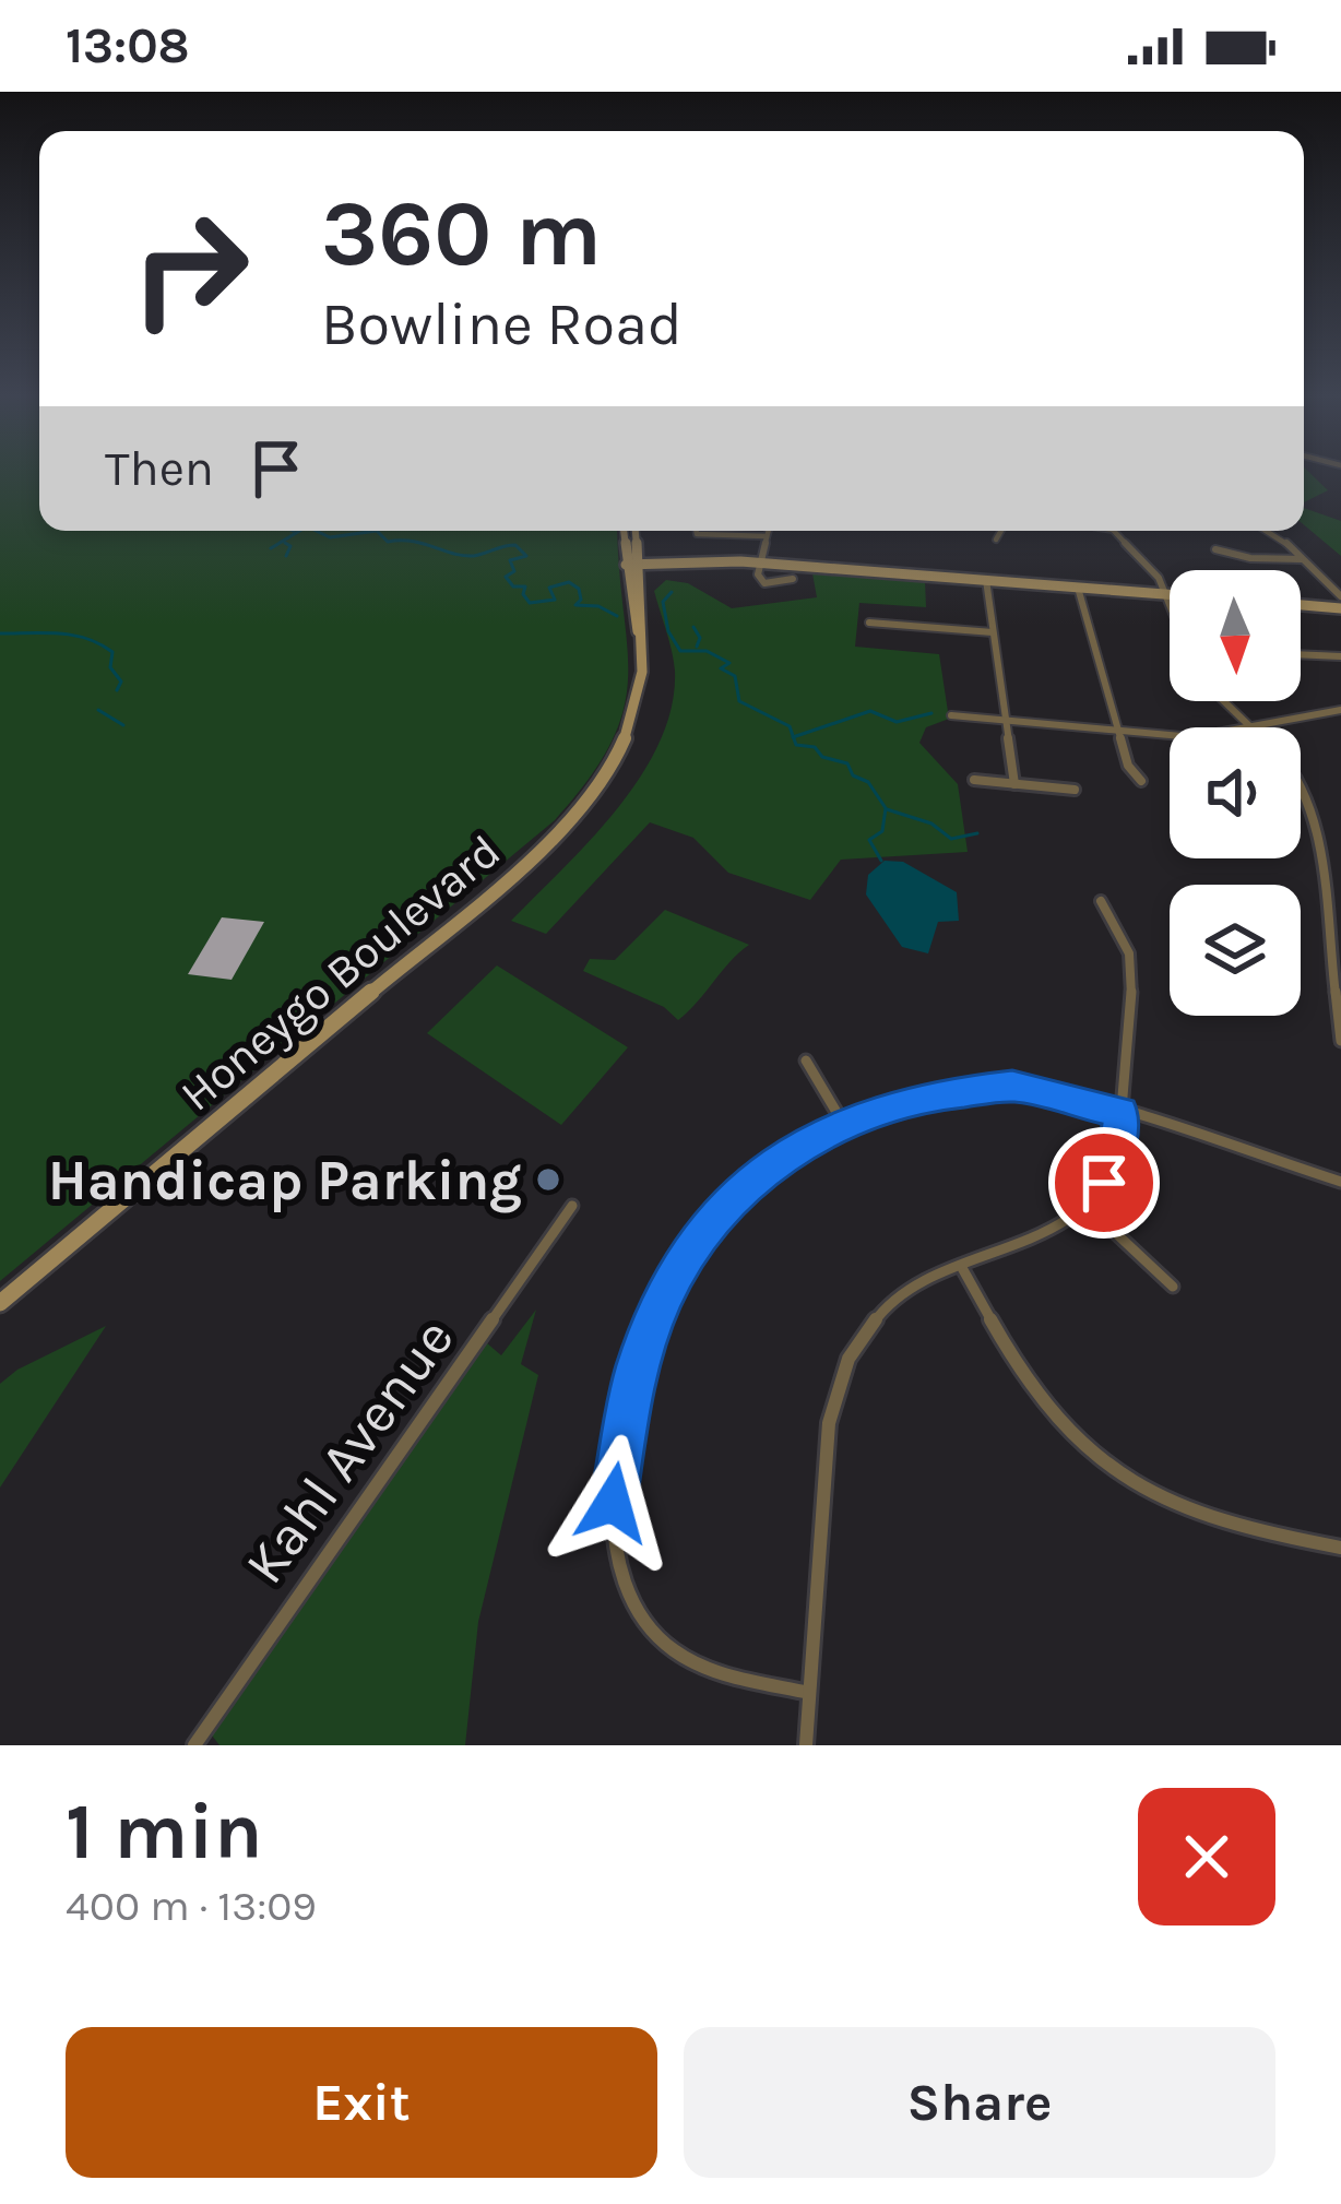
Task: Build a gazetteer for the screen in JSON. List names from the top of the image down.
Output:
{
  "streets": {
    "main road": ["Honeygo Boulevard"],
    "street": ["Kahl Avenue"]
  },
  "places": ["Handicap Parking"],
  "north": "bottom",
  "page": {
    "status": "13:08",
    "turn": ["360 m", "Bowline Road"],
    "then": "Then",
    "heading": ["1 min", "400 m · 13:09"],
    "buttons": ["Exit", "Share"]
  }
}
